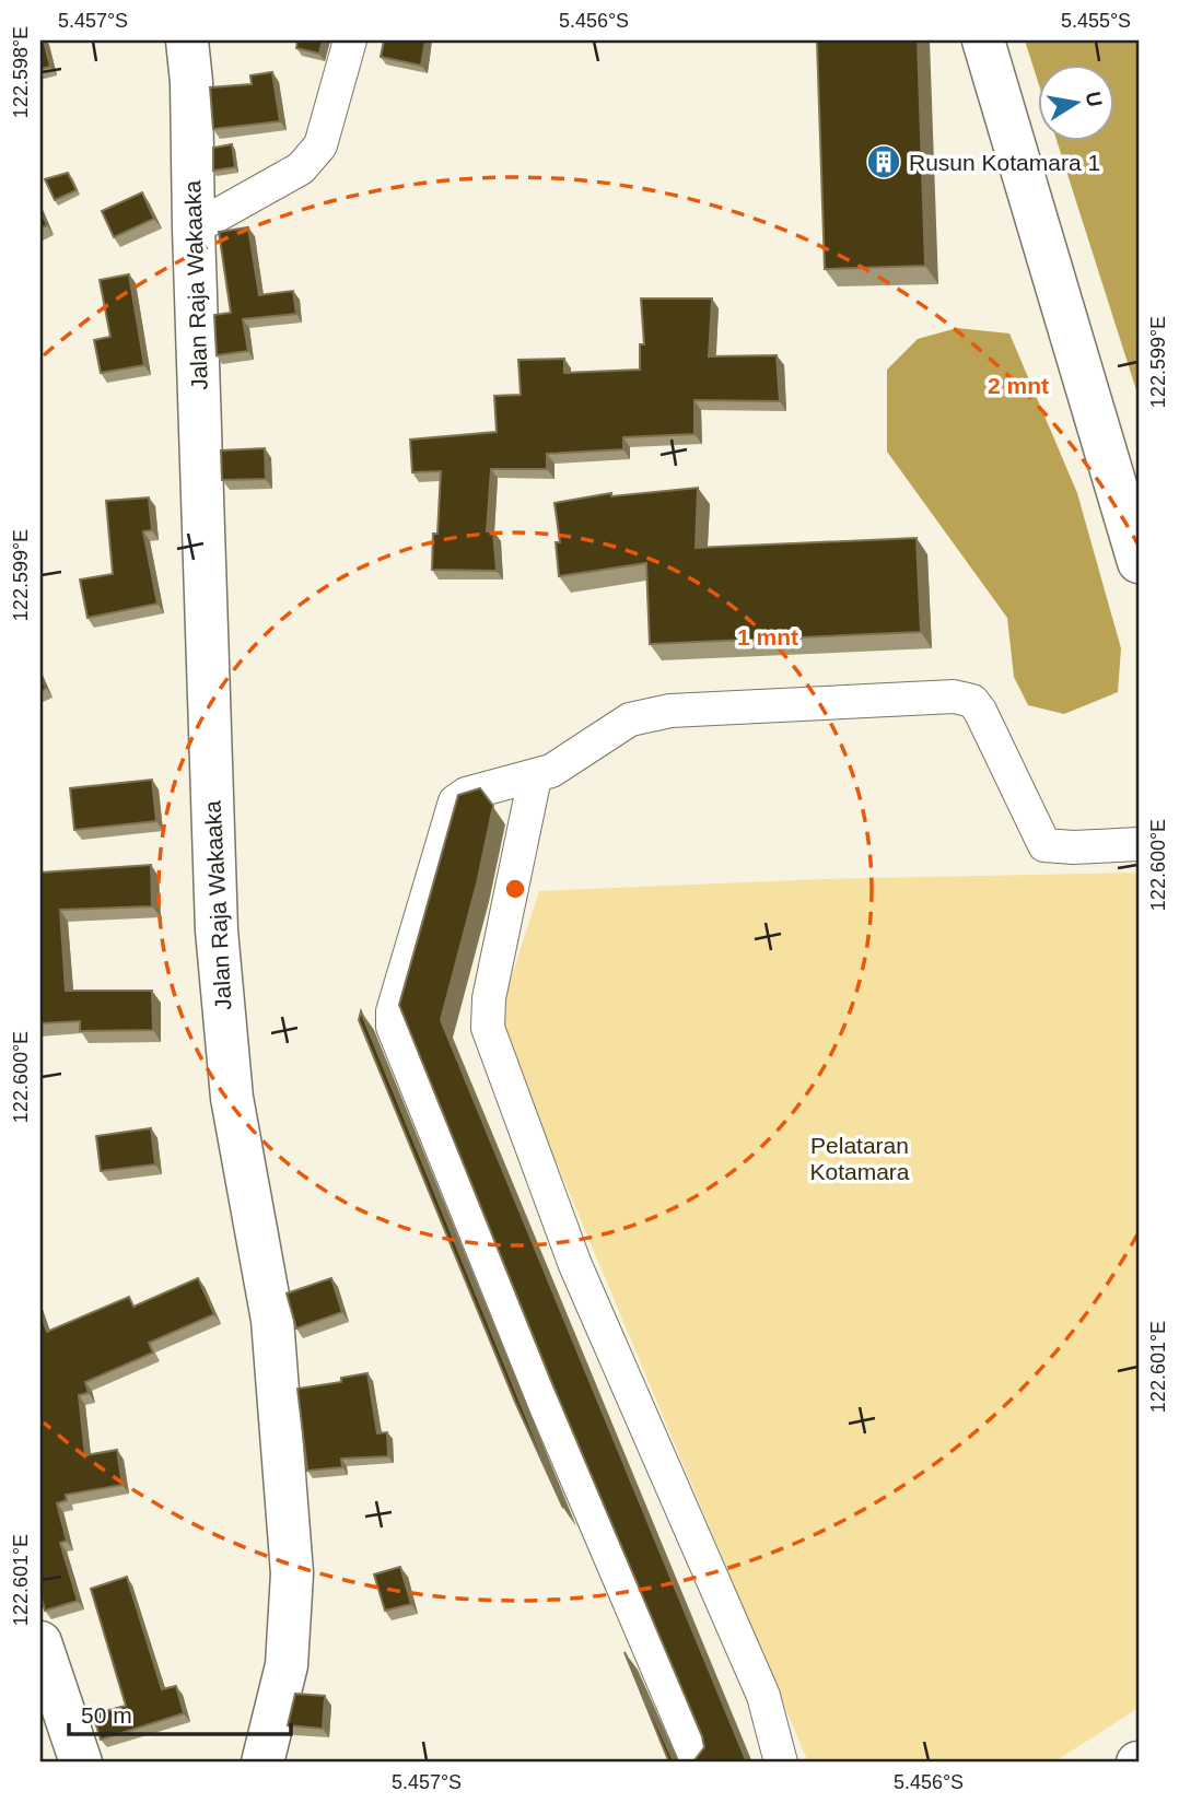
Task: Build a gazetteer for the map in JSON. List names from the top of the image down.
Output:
{
  "streets": {
    "street": ["Jalan Raja Wakaaka"]
  },
  "parks": ["Pelataran Kotamara"],
  "places": {
    "building": ["Rusun Kotamara 1"]
  },
  "scale_bar": "50 m",
  "north": "right",
  "coordinates": [
    "5.457°S",
    "5.456°S",
    "5.455°S",
    "122.598°E",
    "122.599°E",
    "122.600°E",
    "122.601°E"
  ],
  "rings": ["2 mnt", "1 mnt"]
}
